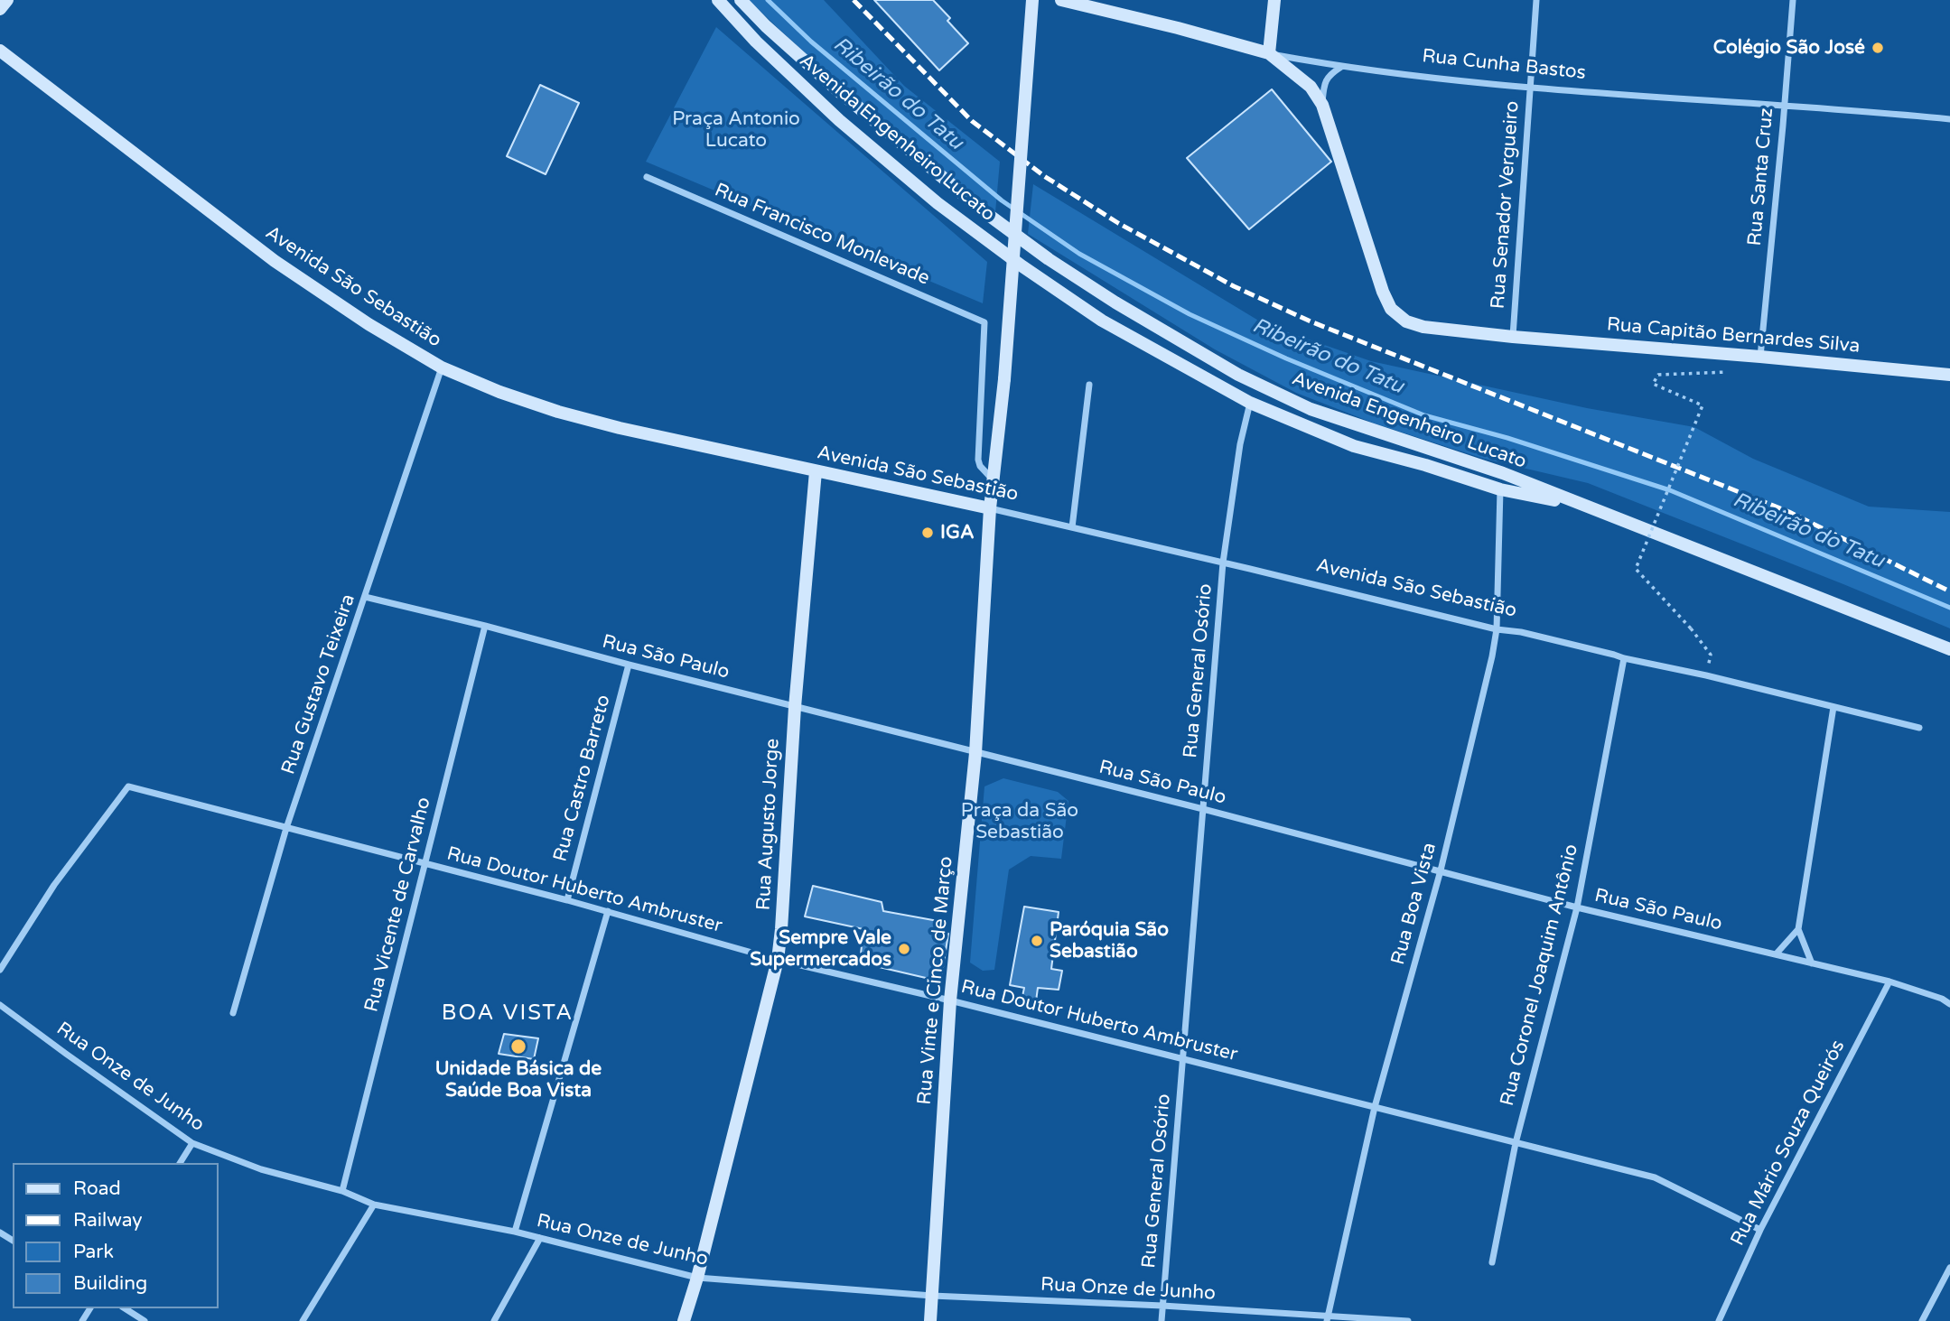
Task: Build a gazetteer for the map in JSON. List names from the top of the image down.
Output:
{
  "streets": {
    "main road": [
      "Rua Cunha Bastos",
      "Avenida Engenheiro Lucato",
      "Avenida São Sebastião",
      "Rua Capitão Bernardes Silva",
      "Rua Augusto Jorge",
      "Rua Vinte e Cinco de Março"
    ],
    "street": [
      "Rua Santa Cruz",
      "Rua Senador Vergueiro",
      "Rua Francisco Monlevade",
      "Rua São Paulo",
      "Rua General Osório",
      "Rua Gustavo Teixeira",
      "Rua Castro Barreto",
      "Rua Doutor Huberto Ambruster",
      "Rua Boa Vista",
      "Rua Vicente de Carvalho",
      "Rua Coronel Joaquim Antônio",
      "Rua Onze de Junho",
      "Rua Mário Souza Queirós"
    ]
  },
  "crossings": [
    ["Rua Cunha Bastos", "Rua Santa Cruz"],
    ["Rua Cunha Bastos", "Rua Senador Vergueiro"],
    ["Avenida Engenheiro Lucato", "Rua General Osório"],
    ["Avenida Engenheiro Lucato", "Rua Boa Vista"],
    ["Rua Santa Cruz", "Rua Capitão Bernardes Silva"],
    ["Rua Senador Vergueiro", "Rua Capitão Bernardes Silva"],
    ["Rua Francisco Monlevade", "Rua Vinte e Cinco de Março"],
    ["Avenida São Sebastião", "Rua General Osório"],
    ["Avenida São Sebastião", "Rua Gustavo Teixeira"],
    ["Avenida São Sebastião", "Rua Augusto Jorge"],
    ["Avenida São Sebastião", "Rua Boa Vista"],
    ["Avenida São Sebastião", "Rua Coronel Joaquim Antônio"],
    ["Avenida São Sebastião", "Rua Vinte e Cinco de Março"],
    ["Rua São Paulo", "Rua General Osório"],
    ["Rua São Paulo", "Rua Gustavo Teixeira"],
    ["Rua São Paulo", "Rua Castro Barreto"],
    ["Rua São Paulo", "Rua Augusto Jorge"],
    ["Rua São Paulo", "Rua Boa Vista"],
    ["Rua São Paulo", "Rua Vicente de Carvalho"],
    ["Rua São Paulo", "Rua Coronel Joaquim Antônio"],
    ["Rua São Paulo", "Rua Vinte e Cinco de Março"],
    ["Rua São Paulo", "Rua Mário Souza Queirós"],
    ["Rua General Osório", "Rua Doutor Huberto Ambruster"],
    ["Rua General Osório", "Rua Onze de Junho"],
    ["Rua Gustavo Teixeira", "Rua Doutor Huberto Ambruster"],
    ["Rua Castro Barreto", "Rua Doutor Huberto Ambruster"],
    ["Rua Augusto Jorge", "Rua Doutor Huberto Ambruster"],
    ["Rua Augusto Jorge", "Rua Onze de Junho"],
    ["Rua Doutor Huberto Ambruster", "Rua Boa Vista"],
    ["Rua Doutor Huberto Ambruster", "Rua Vicente de Carvalho"],
    ["Rua Doutor Huberto Ambruster", "Rua Coronel Joaquim Antônio"],
    ["Rua Doutor Huberto Ambruster", "Rua Vinte e Cinco de Março"],
    ["Rua Doutor Huberto Ambruster", "Rua Mário Souza Queirós"],
    ["Rua Boa Vista", "Rua Onze de Junho"],
    ["Rua Vicente de Carvalho", "Rua Onze de Junho"],
    ["Rua Vinte e Cinco de Março", "Rua Onze de Junho"]
  ],
  "districts": ["BOA VISTA"],
  "water": ["Ribeirão do Tatu"],
  "parks": ["Praça Antonio Lucato", "Praça da São Sebastião"],
  "places": [
    "Colégio São José",
    "IGA",
    "Paróquia São Sebastião",
    "Sempre Vale Supermercados",
    "Unidade Básica de Saúde Boa Vista"
  ],
  "legend": [
    "Road",
    "Railway",
    "Park",
    "Building"
  ]
}
